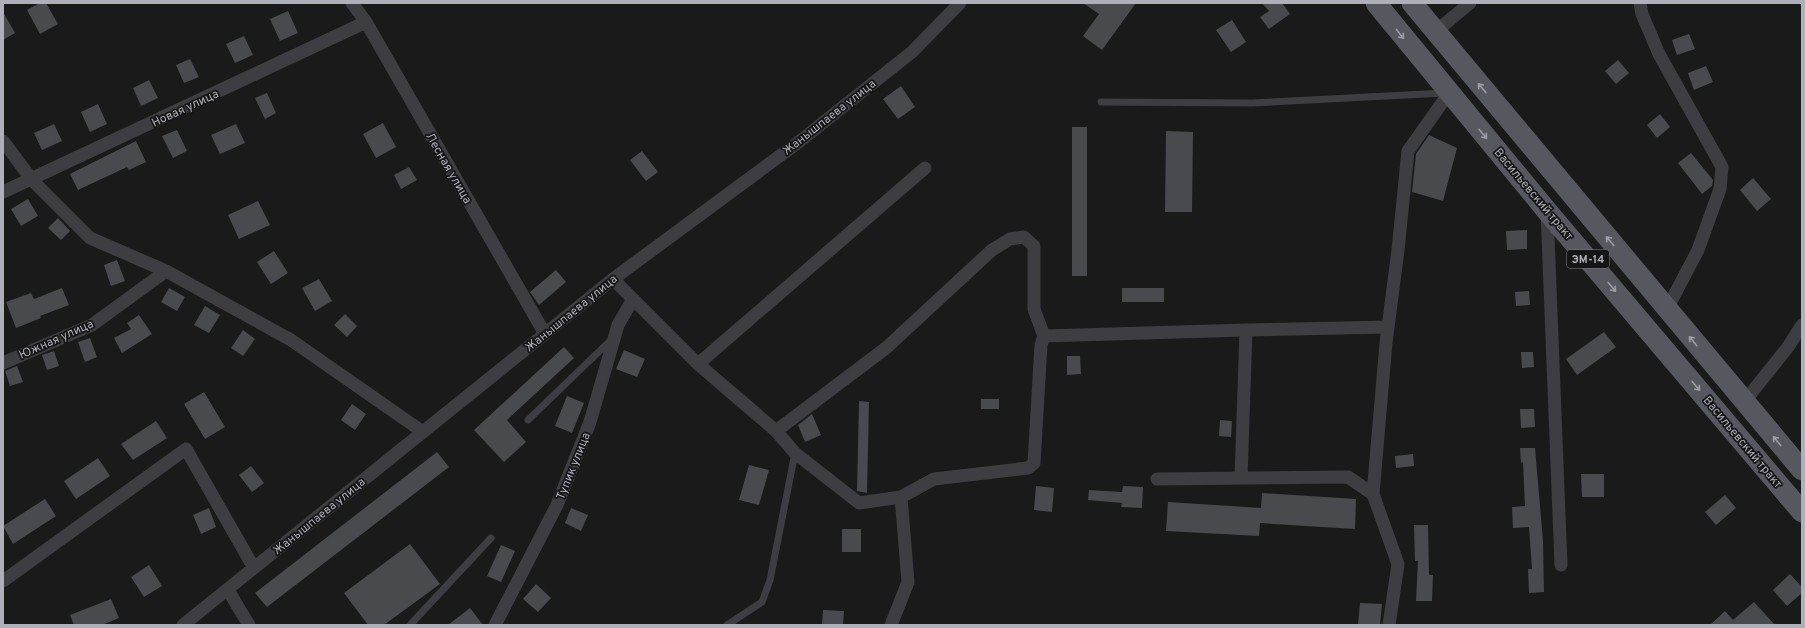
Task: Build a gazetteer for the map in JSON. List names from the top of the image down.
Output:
{
  "streets": {
    "main road": ["Васильевский тракт", "ЭМ-14"],
    "street": [
      "Новая улица",
      "Жанышпаева улица",
      "Лесная улица",
      "Южная улица",
      "Тупик улица"
    ]
  },
  "crossings": [
    ["Новая улица", "Лесная улица"],
    ["Жанышпаева улица", "Лесная улица"]
  ]
}
